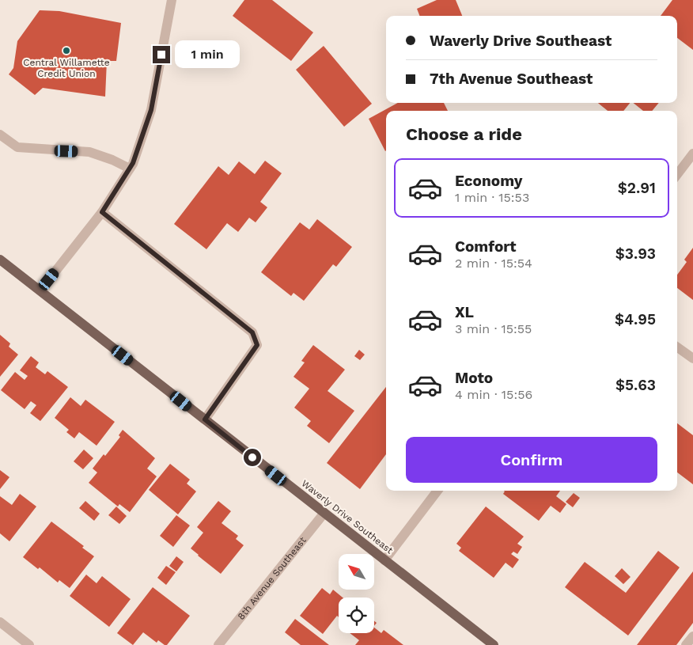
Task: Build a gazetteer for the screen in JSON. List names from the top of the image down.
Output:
{
  "streets": {
    "main road": ["Waverly Drive Southeast"],
    "street": ["8th Avenue Southeast"]
  },
  "crossings": [
    ["Waverly Drive Southeast", "8th Avenue Southeast"]
  ],
  "places": ["Central Willamette Credit Union"],
  "north": "top left",
  "page": {
    "banner": ["Waverly Drive Southeast", "7th Avenue Southeast"],
    "bubble": "1 min",
    "heading": "Choose a ride",
    "list": [
      {
        "name": "Economy",
        "note": "1 min · 15:53",
        "value": "$2.91"
      },
      {
        "name": "Comfort",
        "note": "2 min · 15:54",
        "value": "$3.93"
      },
      {
        "name": "XL",
        "note": "3 min · 15:55",
        "value": "$4.95"
      },
      {
        "name": "Moto",
        "note": "4 min · 15:56",
        "value": "$5.63"
      }
    ],
    "buttons": "Confirm"
  }
}
